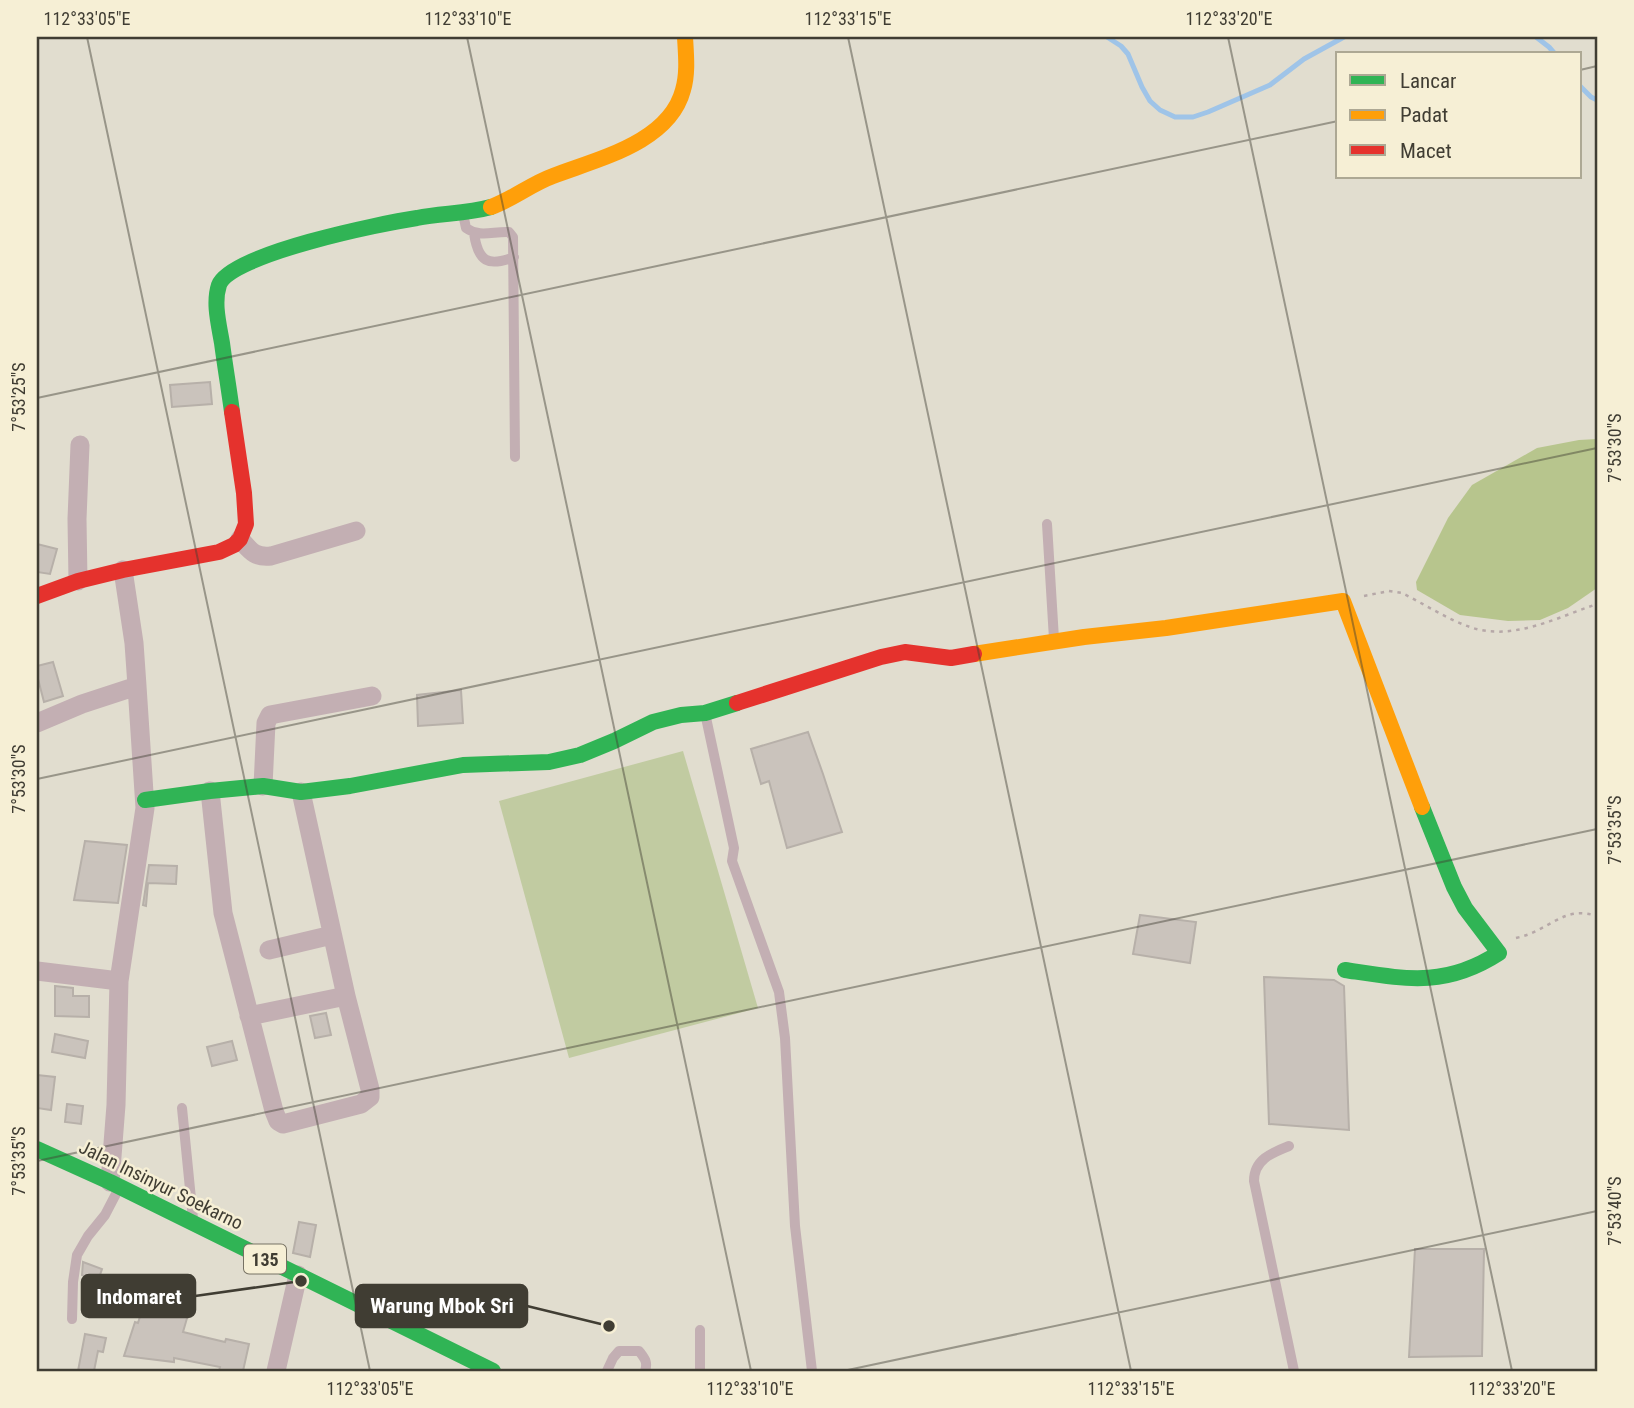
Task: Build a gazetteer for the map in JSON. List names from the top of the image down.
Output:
{
  "streets": {
    "street": ["Jalan Insinyur Soekarno", "135"]
  },
  "places": ["Indomaret", "Warung Mbok Sri"],
  "legend": ["Lancar", "Padat", "Macet"],
  "coordinates": [
    "112°33'05\"E",
    "112°33'10\"E",
    "112°33'15\"E",
    "112°33'20\"E",
    "7°53'25\"S",
    "7°53'30\"S",
    "7°53'35\"S",
    "7°53'40\"S"
  ]
}
